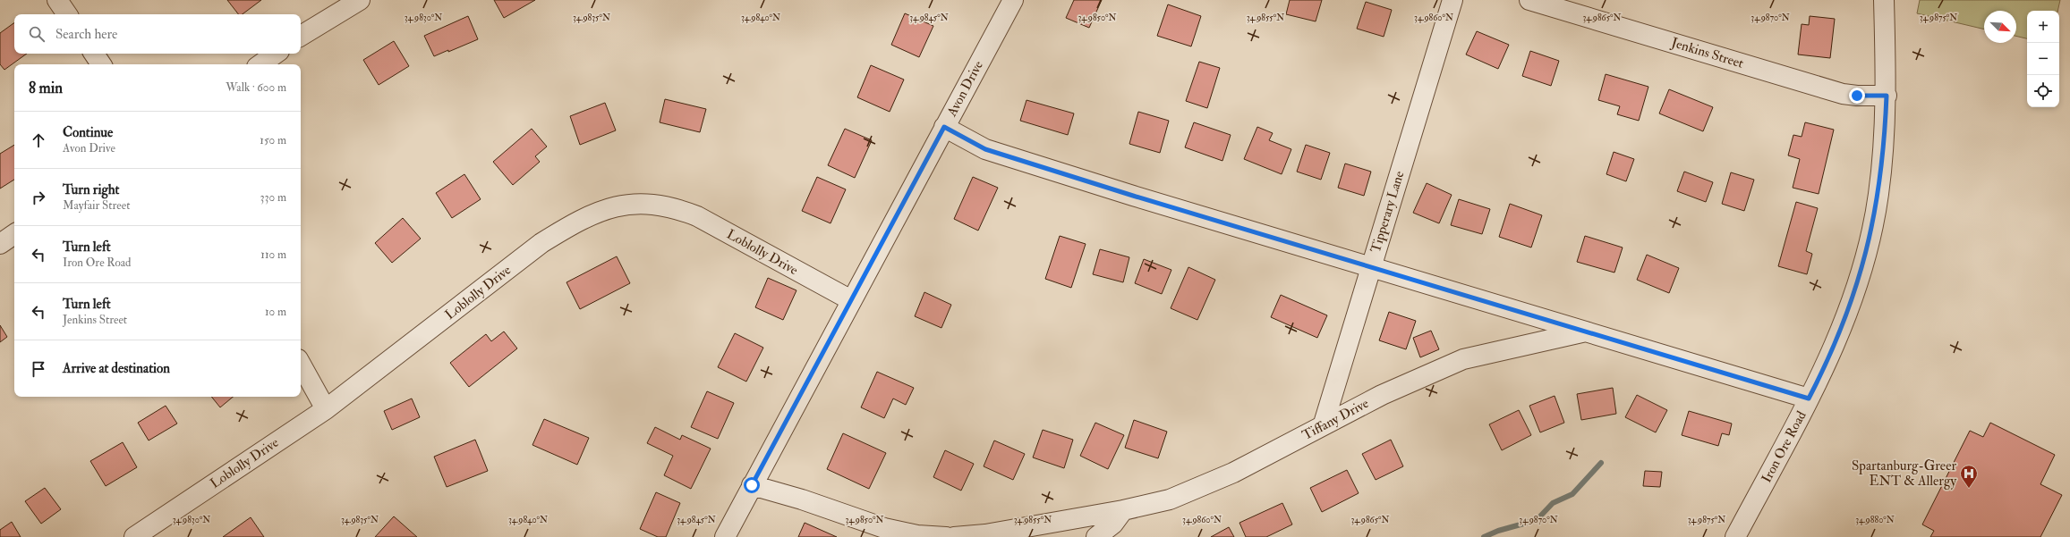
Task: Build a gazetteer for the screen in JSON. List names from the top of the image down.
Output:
{
  "streets": {
    "street": [
      "Jenkins Street",
      "Avon Drive",
      "Tipperary Lane",
      "Loblolly Drive",
      "Tiffany Drive",
      "Iron Ore Road"
    ]
  },
  "crossings": [
    ["Jenkins Street", "Iron Ore Road"],
    ["Avon Drive", "Loblolly Drive"],
    ["Tipperary Lane", "Tiffany Drive"]
  ],
  "places": {
    "hospital": ["Spartanburg-Greer ENT & Allergy"]
  },
  "north": "bottom right",
  "page": {
    "map_buttons": ["+", "−"],
    "search": "Search here",
    "heading": ["8 min", "Walk · 600 m"],
    "list": [
      ["Continue", "Avon Drive", "150 m"],
      ["Turn right", "Mayfair Street", "330 m"],
      ["Turn left", "Iron Ore Road", "110 m"],
      ["Turn left", "Jenkins Street", "10 m"],
      "Arrive at destination"
    ]
  },
  "coordinates": [
    "34.9830°N",
    "34.9835°N",
    "34.9840°N",
    "34.9845°N",
    "34.9850°N",
    "34.9855°N",
    "34.9860°N",
    "34.9865°N",
    "34.9870°N",
    "34.9875°N",
    "34.9880°N"
  ]
}
